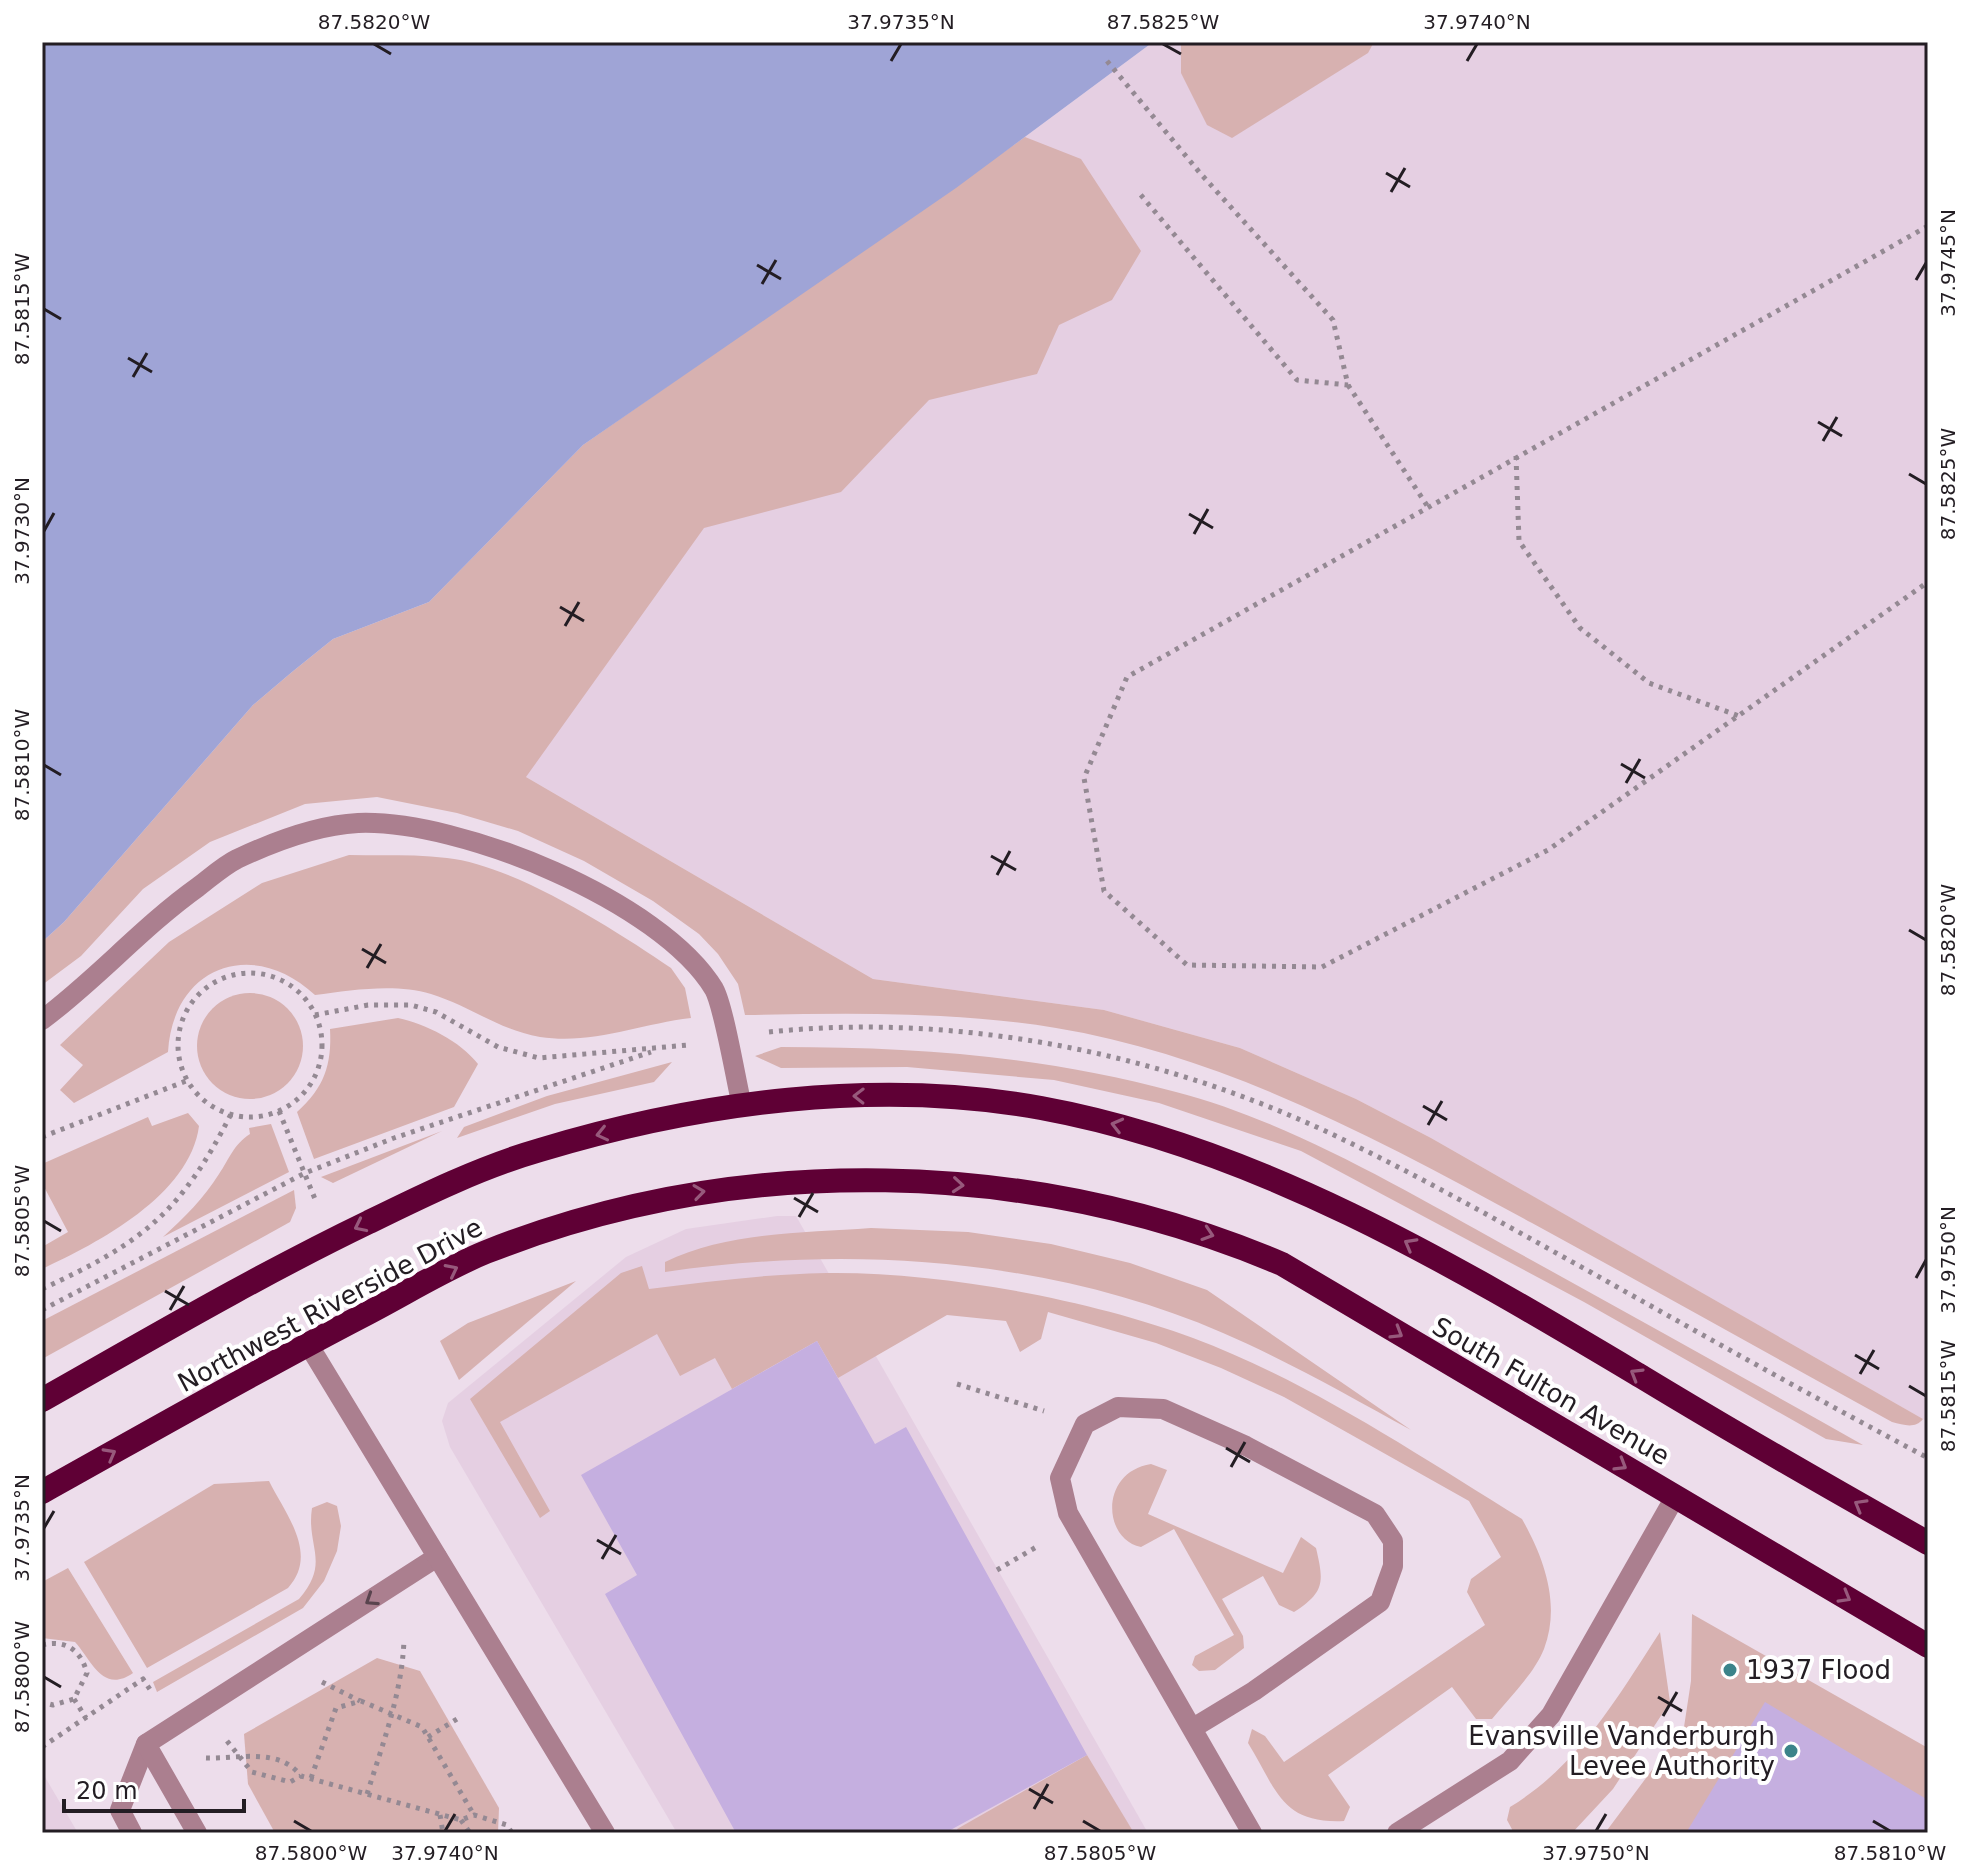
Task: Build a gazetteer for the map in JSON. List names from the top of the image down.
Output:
{
  "streets": {
    "highway": ["Northwest Riverside Drive", "South Fulton Avenue"]
  },
  "crossings": [
    ["Northwest Riverside Drive", "South Fulton Avenue"]
  ],
  "one_way": ["South Fulton Avenue"],
  "places": ["1937 Flood", "Evansville Vanderburgh Levee Authority"],
  "scale_bar": "20 m",
  "coordinates": [
    "87.5820°W",
    "37.9735°N",
    "87.5825°W",
    "37.9740°N",
    "37.9745°N",
    "87.5815°W",
    "37.9730°N",
    "87.5810°W",
    "87.5805°W",
    "37.9750°N",
    "87.5800°W"
  ]
}
